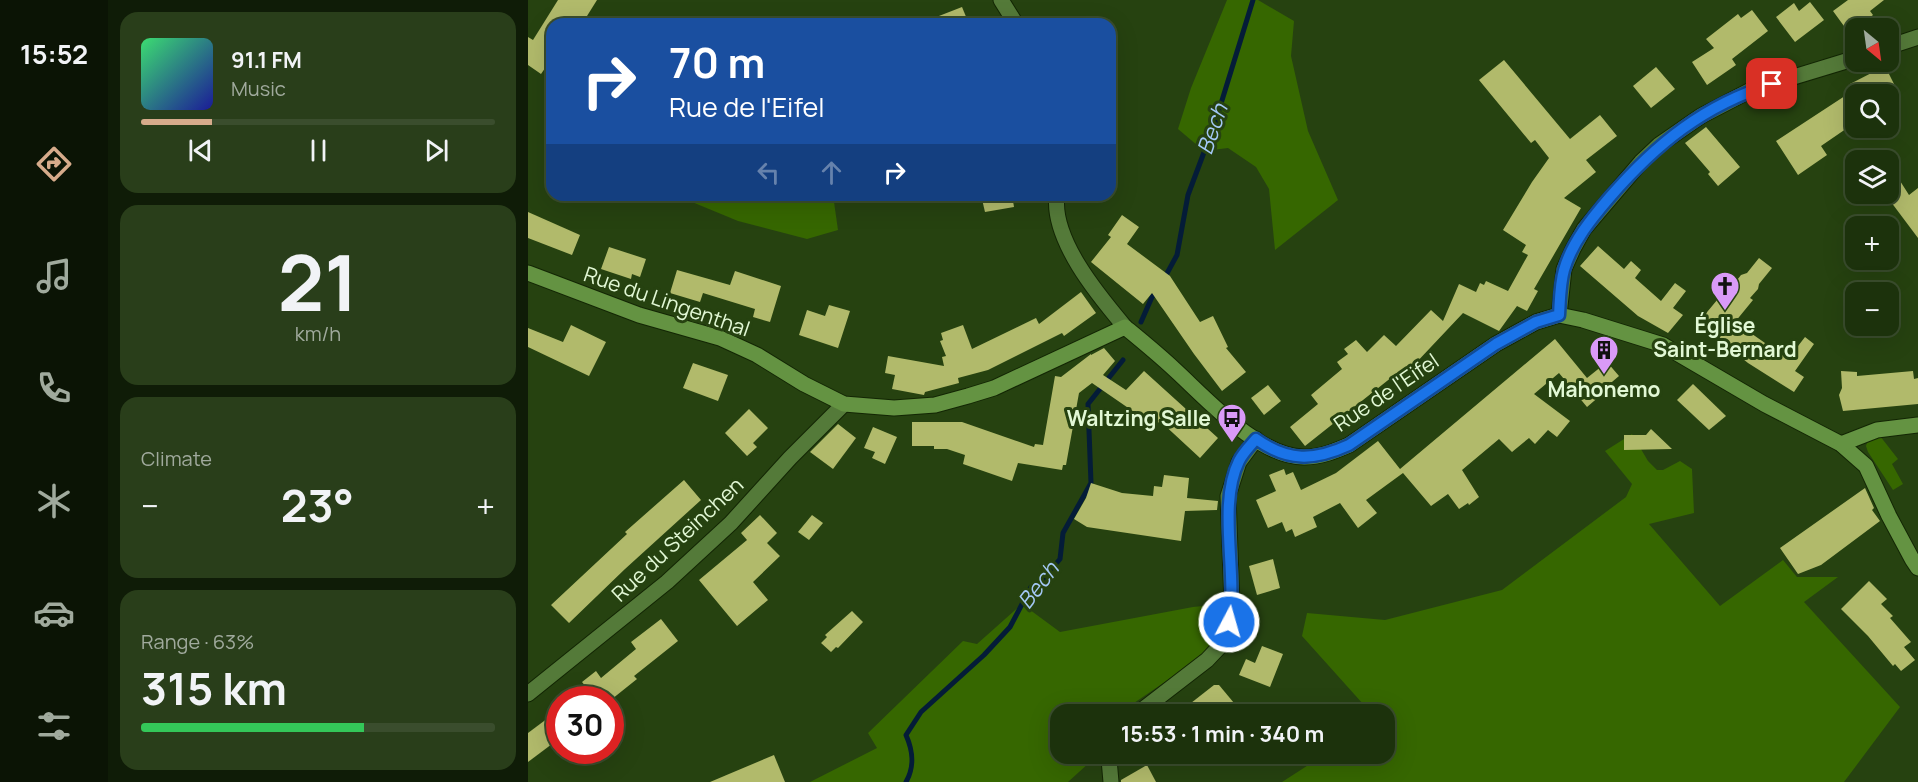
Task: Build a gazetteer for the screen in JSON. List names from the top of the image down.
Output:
{
  "streets": {
    "street": ["Rue du Lingenthal", "Rue de l'Eifel", "Rue du Steinchen"]
  },
  "crossings": [
    ["Rue du Lingenthal", "Rue de l'Eifel"],
    ["Rue du Lingenthal", "Rue du Steinchen"]
  ],
  "water": ["Bech"],
  "places": {
    "church": ["Église Saint-Bernard"],
    "building": ["Mahonemo"],
    "bus stop": ["Waltzing Salle"]
  },
  "north": "bottom right",
  "page": {
    "tabs": "15:52",
    "map_buttons": ["+", "−"],
    "turn": ["70 m", "Rue de l'Eifel"],
    "song": ["91.1 FM", "Music"],
    "tile": [
      ["21", "km/h"],
      "Climate",
      ["Range · 63%", "315 km"]
    ],
    "heat": ["−", "23°", "+"],
    "limit": "30",
    "trip": "15:53 · 1 min · 340 m"
  }
}
